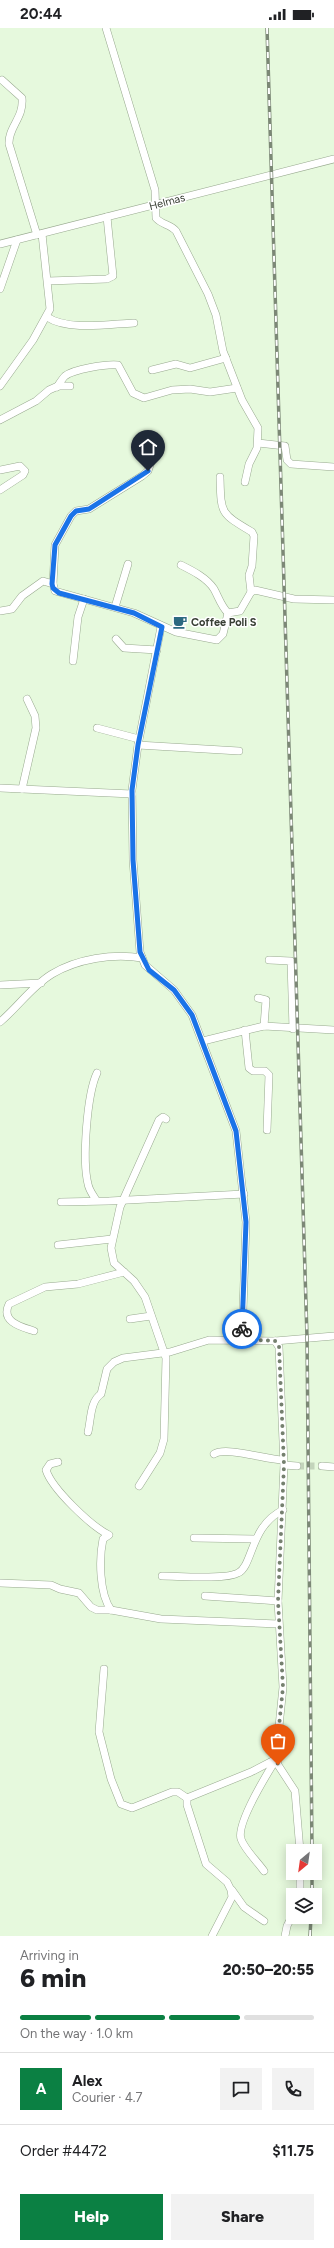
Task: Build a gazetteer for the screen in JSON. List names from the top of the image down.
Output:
{
  "streets": {
    "street": ["Helmas"]
  },
  "places": {
    "cafe": ["Coffee Poli S"]
  },
  "north": "bottom left",
  "page": {
    "status": "20:44",
    "heading": ["6 min", "Arriving in", "20:50–20:55"],
    "panel": [
      "Alex",
      "Courier · 4.7",
      "Order #4472",
      "$11.75"
    ],
    "bar": "On the way · 1.0 km",
    "round": "A",
    "buttons": ["Help", "Share"]
  }
}
